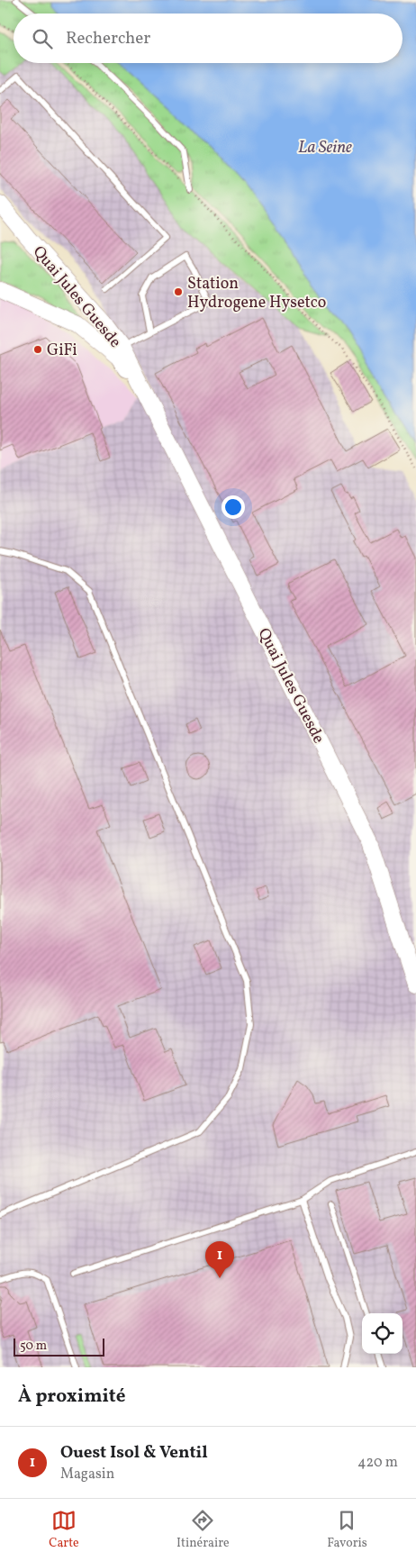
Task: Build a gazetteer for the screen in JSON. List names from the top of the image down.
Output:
{
  "streets": {
    "main road": ["Quai Jules Guesde"]
  },
  "water": ["La Seine"],
  "places": ["Station Hydrogene Hysetco", "GiFi"],
  "scale_bar": "50 m",
  "page": {
    "search": "Rechercher",
    "pins": "1",
    "scale": "50 m",
    "heading": "À proximité",
    "list": [
      {
        "mark": "1",
        "name": "Ouest Isol & Ventil",
        "note": "Magasin",
        "value": "420 m"
      }
    ],
    "nav": ["Carte", "Itinéraire", "Favoris"]
  }
}
